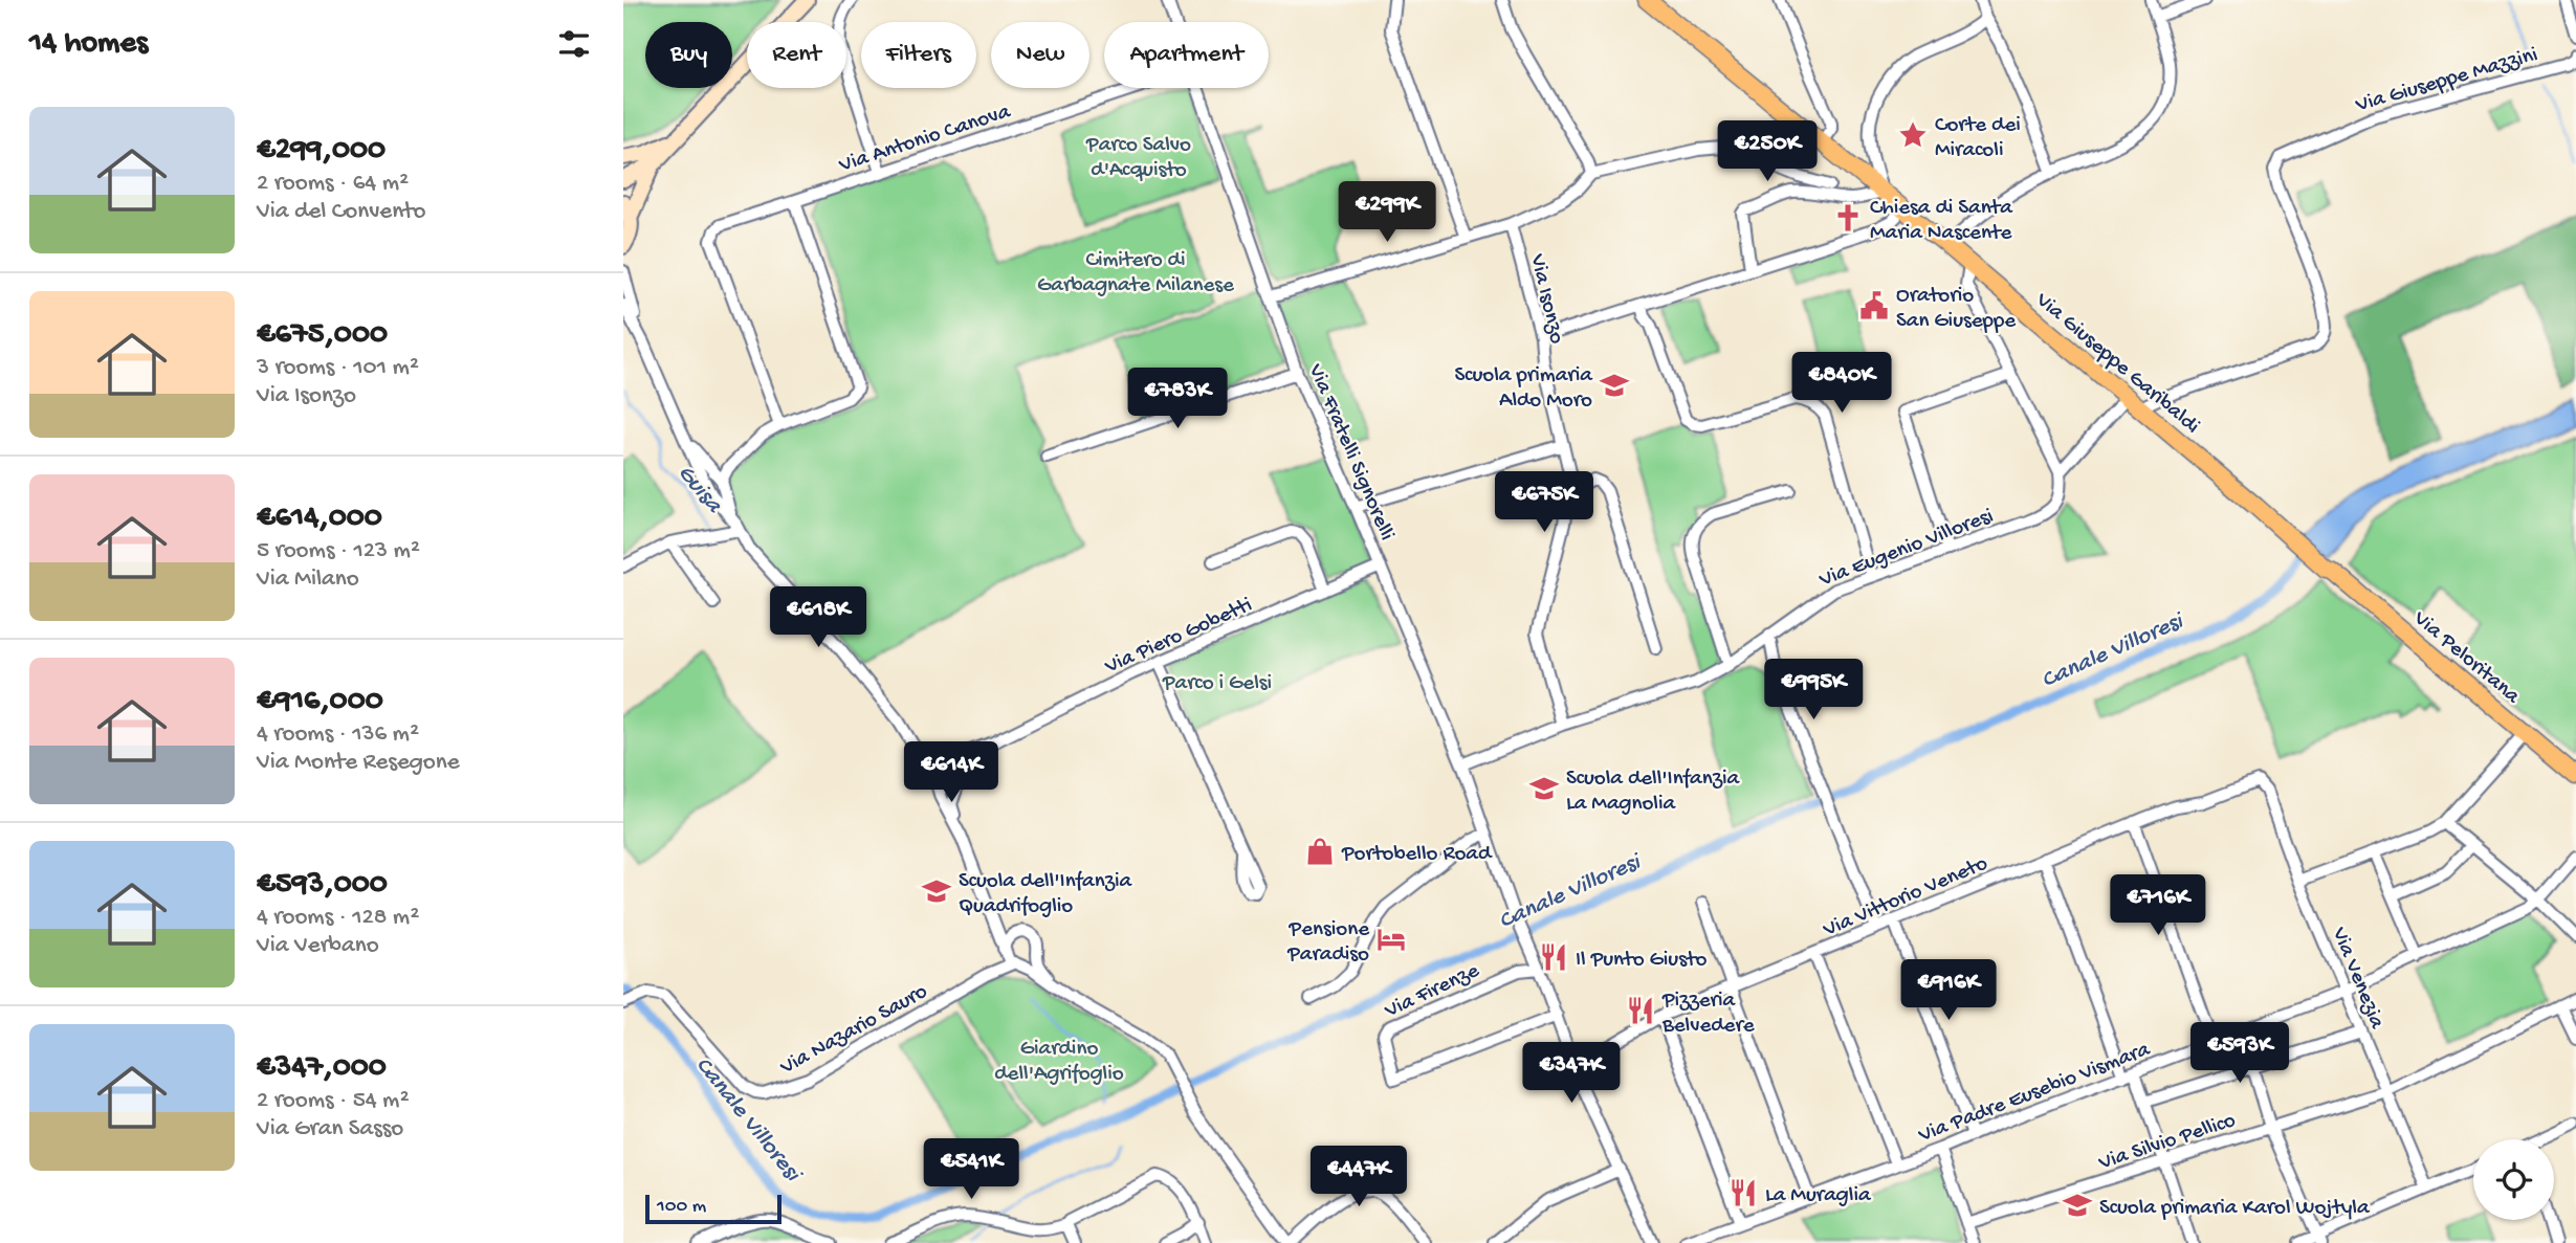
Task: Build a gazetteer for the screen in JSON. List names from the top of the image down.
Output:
{
  "streets": {
    "main road": ["Via Giuseppe Garibaldi", "Via Peloritana"],
    "street": [
      "Via Giuseppe Mazzini",
      "Via Antonio Canova",
      "Via Isonzo",
      "Via Fratelli Signorelli",
      "Via Eugenio Villoresi",
      "Via Piero Gobetti",
      "Via Vittorio Veneto",
      "Via Venezia",
      "Via Firenze",
      "Via Nazario Sauro",
      "Via Padre Eusebio Vismara",
      "Via Silvio Pellico"
    ]
  },
  "crossings": [
    ["Via Giuseppe Mazzini", "Via Giuseppe Garibaldi"],
    ["Via Giuseppe Mazzini", "Via Eugenio Villoresi"],
    ["Via Isonzo", "Via Eugenio Villoresi"],
    ["Via Giuseppe Garibaldi", "Via Eugenio Villoresi"],
    ["Via Giuseppe Garibaldi", "Via Peloritana"],
    ["Via Fratelli Signorelli", "Via Eugenio Villoresi"],
    ["Via Fratelli Signorelli", "Via Piero Gobetti"],
    ["Via Fratelli Signorelli", "Via Vittorio Veneto"],
    ["Via Fratelli Signorelli", "Via Firenze"],
    ["Via Vittorio Veneto", "Via Venezia"],
    ["Via Venezia", "Via Padre Eusebio Vismara"],
    ["Via Venezia", "Via Silvio Pellico"]
  ],
  "water": ["Guisa", "Canale Villoresi"],
  "parks": [
    "Parco Salvo d'Acquisto",
    "Cimitero di Garbagnate Milanese",
    "Parco i Gelsi",
    "Giardino dell'Agrifoglio"
  ],
  "places": {
    "place": ["Corte dei Miracoli"],
    "church": ["Chiesa di Santa Maria Nascente"],
    "public building": ["Oratorio San Giuseppe"],
    "school or university": [
      "Scuola primaria Aldo Moro",
      "Scuola dell'Infanzia La Magnolia",
      "Scuola dell'Infanzia Quadrifoglio",
      "Scuola primaria Karol Wojtyla"
    ],
    "shop": ["Portobello Road"],
    "hotel": ["Pensione Paradiso"],
    "restaurant": ["Il Punto Giusto", "Pizzeria Belvedere", "La Muraglia"]
  },
  "scale_bar": "100 m",
  "page": {
    "heading": "14 homes",
    "chip": [
      "Buy",
      "Rent",
      "Filters",
      "New",
      "Apartment"
    ],
    "list": [
      {
        "name": "€299,000",
        "note": "2 rooms · 64 m² · Via del Convento"
      },
      {
        "name": "€675,000",
        "note": "3 rooms · 101 m² · Via Isonzo"
      },
      {
        "name": "€614,000",
        "note": "5 rooms · 123 m² · Via Milano"
      },
      {
        "name": "€916,000",
        "note": "4 rooms · 136 m² · Via Monte Resegone"
      },
      {
        "name": "€593,000",
        "note": "4 rooms · 128 m² · Via Verbano"
      },
      {
        "name": "€347,000",
        "note": "2 rooms · 54 m² · Via Gran Sasso"
      }
    ],
    "price": [
      "€250K",
      "€299K",
      "€840K",
      "€783K",
      "€675K",
      "€618K",
      "€995K",
      "€614K",
      "€716K",
      "€916K",
      "€593K",
      "€347K",
      "€541K",
      "€447K"
    ],
    "scale": "100 m"
  }
}
